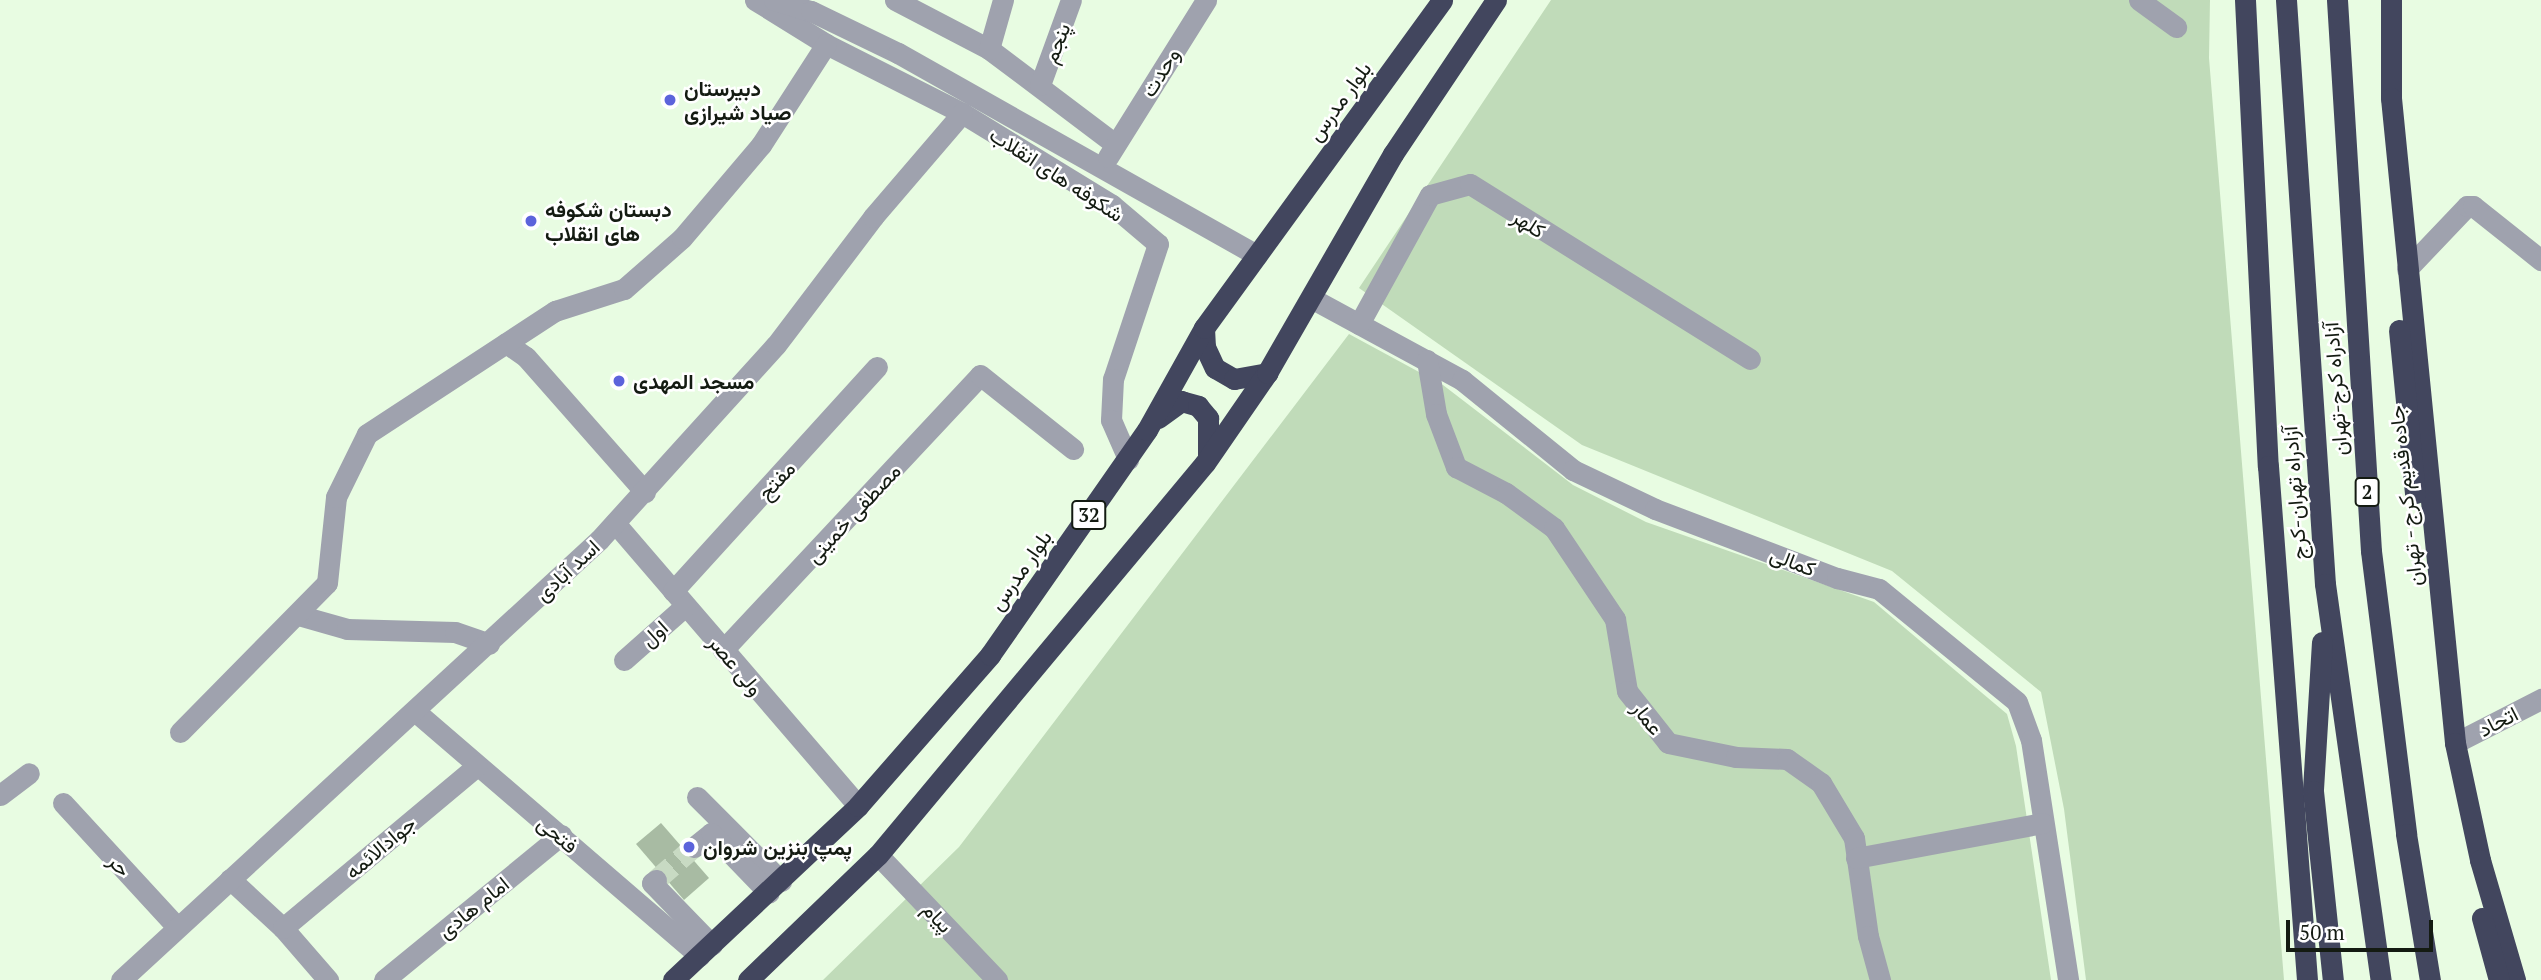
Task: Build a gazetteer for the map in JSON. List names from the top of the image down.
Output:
{
  "streets": {
    "highway": [
      "بلوار مدرس",
      "آزادراه کرج-تهران",
      "2",
      "آزادراه تهران-کرج",
      "جاده قدیم کرج - تهران",
      "32"
    ],
    "street": [
      "پنجم",
      "وحدت",
      "شکوفه های انقلاب",
      "کلهر",
      "مفتح",
      "مصطفی خمینی",
      "کمالی",
      "اسد آبادی",
      "اول",
      "ولی عصر",
      "عمار",
      "اتحاد",
      "فتحی",
      "جوادالائمه",
      "حر",
      "امام هادی",
      "پیام"
    ]
  },
  "crossings": [
    ["وحدت", "شکوفه های انقلاب"],
    ["بلوار مدرس", "شکوفه های انقلاب"],
    ["بلوار مدرس", "ولی عصر"],
    ["بلوار مدرس", "فتحی"],
    ["شکوفه های انقلاب", "اسد آبادی"],
    ["کلهر", "کمالی"],
    ["مفتح", "اول"],
    ["مفتح", "ولی عصر"],
    ["جاده قدیم کرج - تهران", "اتحاد"],
    ["مصطفی خمینی", "ولی عصر"],
    ["32", "کمالی"],
    ["32", "پیام"],
    ["کمالی", "عمار"],
    ["اسد آبادی", "ولی عصر"],
    ["اسد آبادی", "فتحی"],
    ["اسد آبادی", "حر"],
    ["اول", "ولی عصر"],
    ["فتحی", "جوادالائمه"],
    ["فتحی", "امام هادی"]
  ],
  "places": [
    "دبیرستان صیاد شیرازی",
    "دبستان شکوفه های انقلاب",
    "مسجد المهدی",
    "پمپ بنزین شروان"
  ],
  "scale_bar": "50 m"
}
